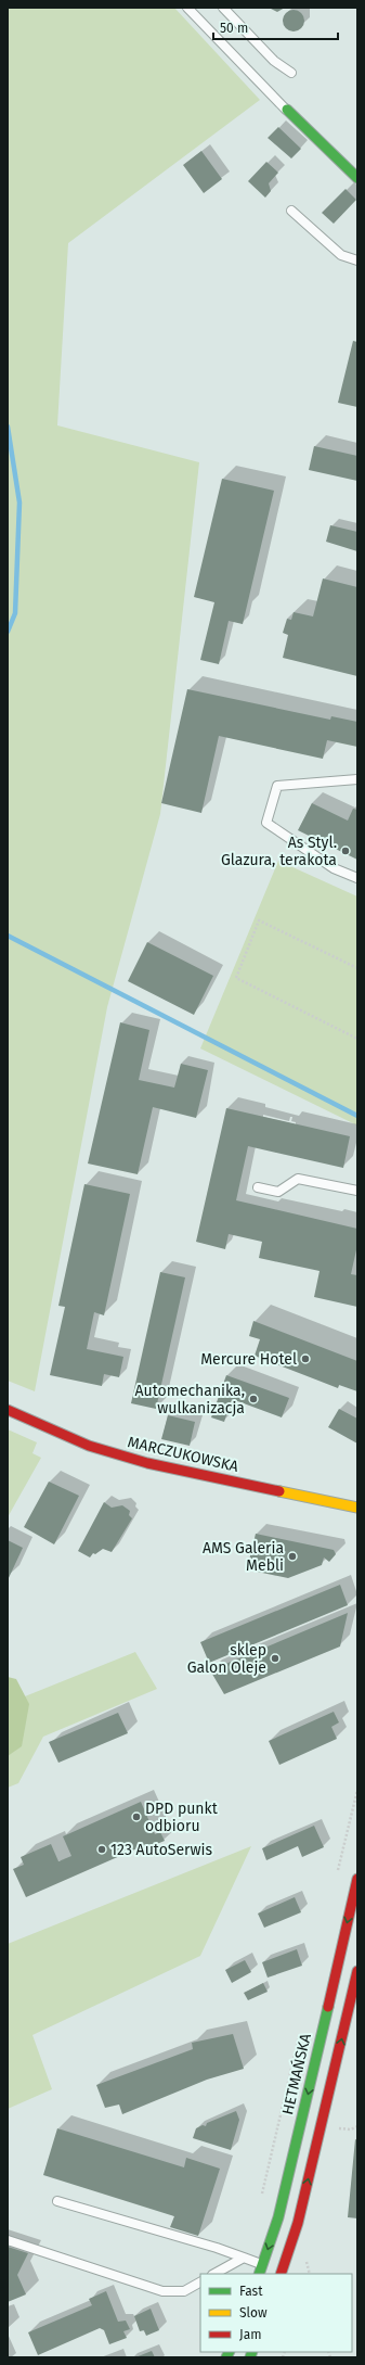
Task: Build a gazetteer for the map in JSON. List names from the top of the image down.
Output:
{
  "streets": {
    "main road": ["MARCZUKOWSKA", "HETMAŃSKA"]
  },
  "places": [
    "As Styl. Glazura, terakota",
    "Mercure Hotel",
    "Automechanika, wulkanizacja",
    "AMS Galeria Mebli",
    "sklep Galon Oleje",
    "DPD punkt odbioru",
    "123 AutoSerwis"
  ],
  "legend": ["Fast", "Slow", "Jam"],
  "scale_bar": "50 m"
}
